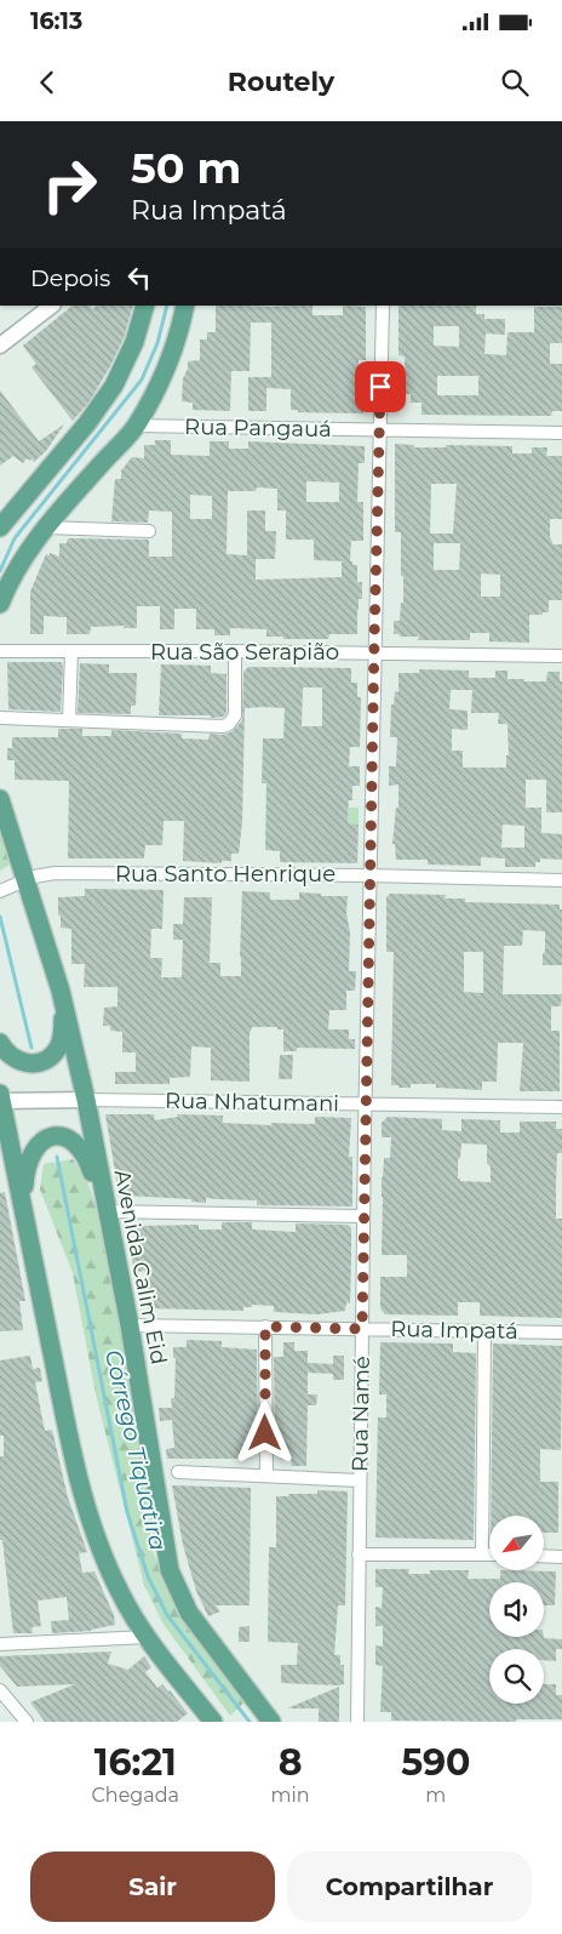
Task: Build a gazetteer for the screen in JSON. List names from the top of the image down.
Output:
{
  "streets": {
    "main road": ["Avenida Calim Eid"],
    "street": [
      "Rua Pangauá",
      "Rua São Serapião",
      "Rua Santo Henrique",
      "Rua Nhatumani",
      "Rua Impatá",
      "Rua Namé"
    ]
  },
  "crossings": [
    ["Rua Pangauá", "Rua Namé"],
    ["Rua São Serapião", "Rua Namé"],
    ["Rua Santo Henrique", "Avenida Calim Eid"],
    ["Rua Santo Henrique", "Rua Namé"],
    ["Rua Nhatumani", "Avenida Calim Eid"],
    ["Rua Nhatumani", "Rua Namé"],
    ["Avenida Calim Eid", "Rua Impatá"],
    ["Rua Impatá", "Rua Namé"]
  ],
  "water": ["Córrego Tiquatira"],
  "north": "bottom left",
  "page": {
    "status": "16:13",
    "header": "Routely",
    "turn": ["50 m", "Rua Impatá"],
    "then": "Depois",
    "eta": [
      "16:21",
      "Chegada",
      "8",
      "min",
      "590",
      "m"
    ],
    "buttons": ["Sair", "Compartilhar"]
  }
}
